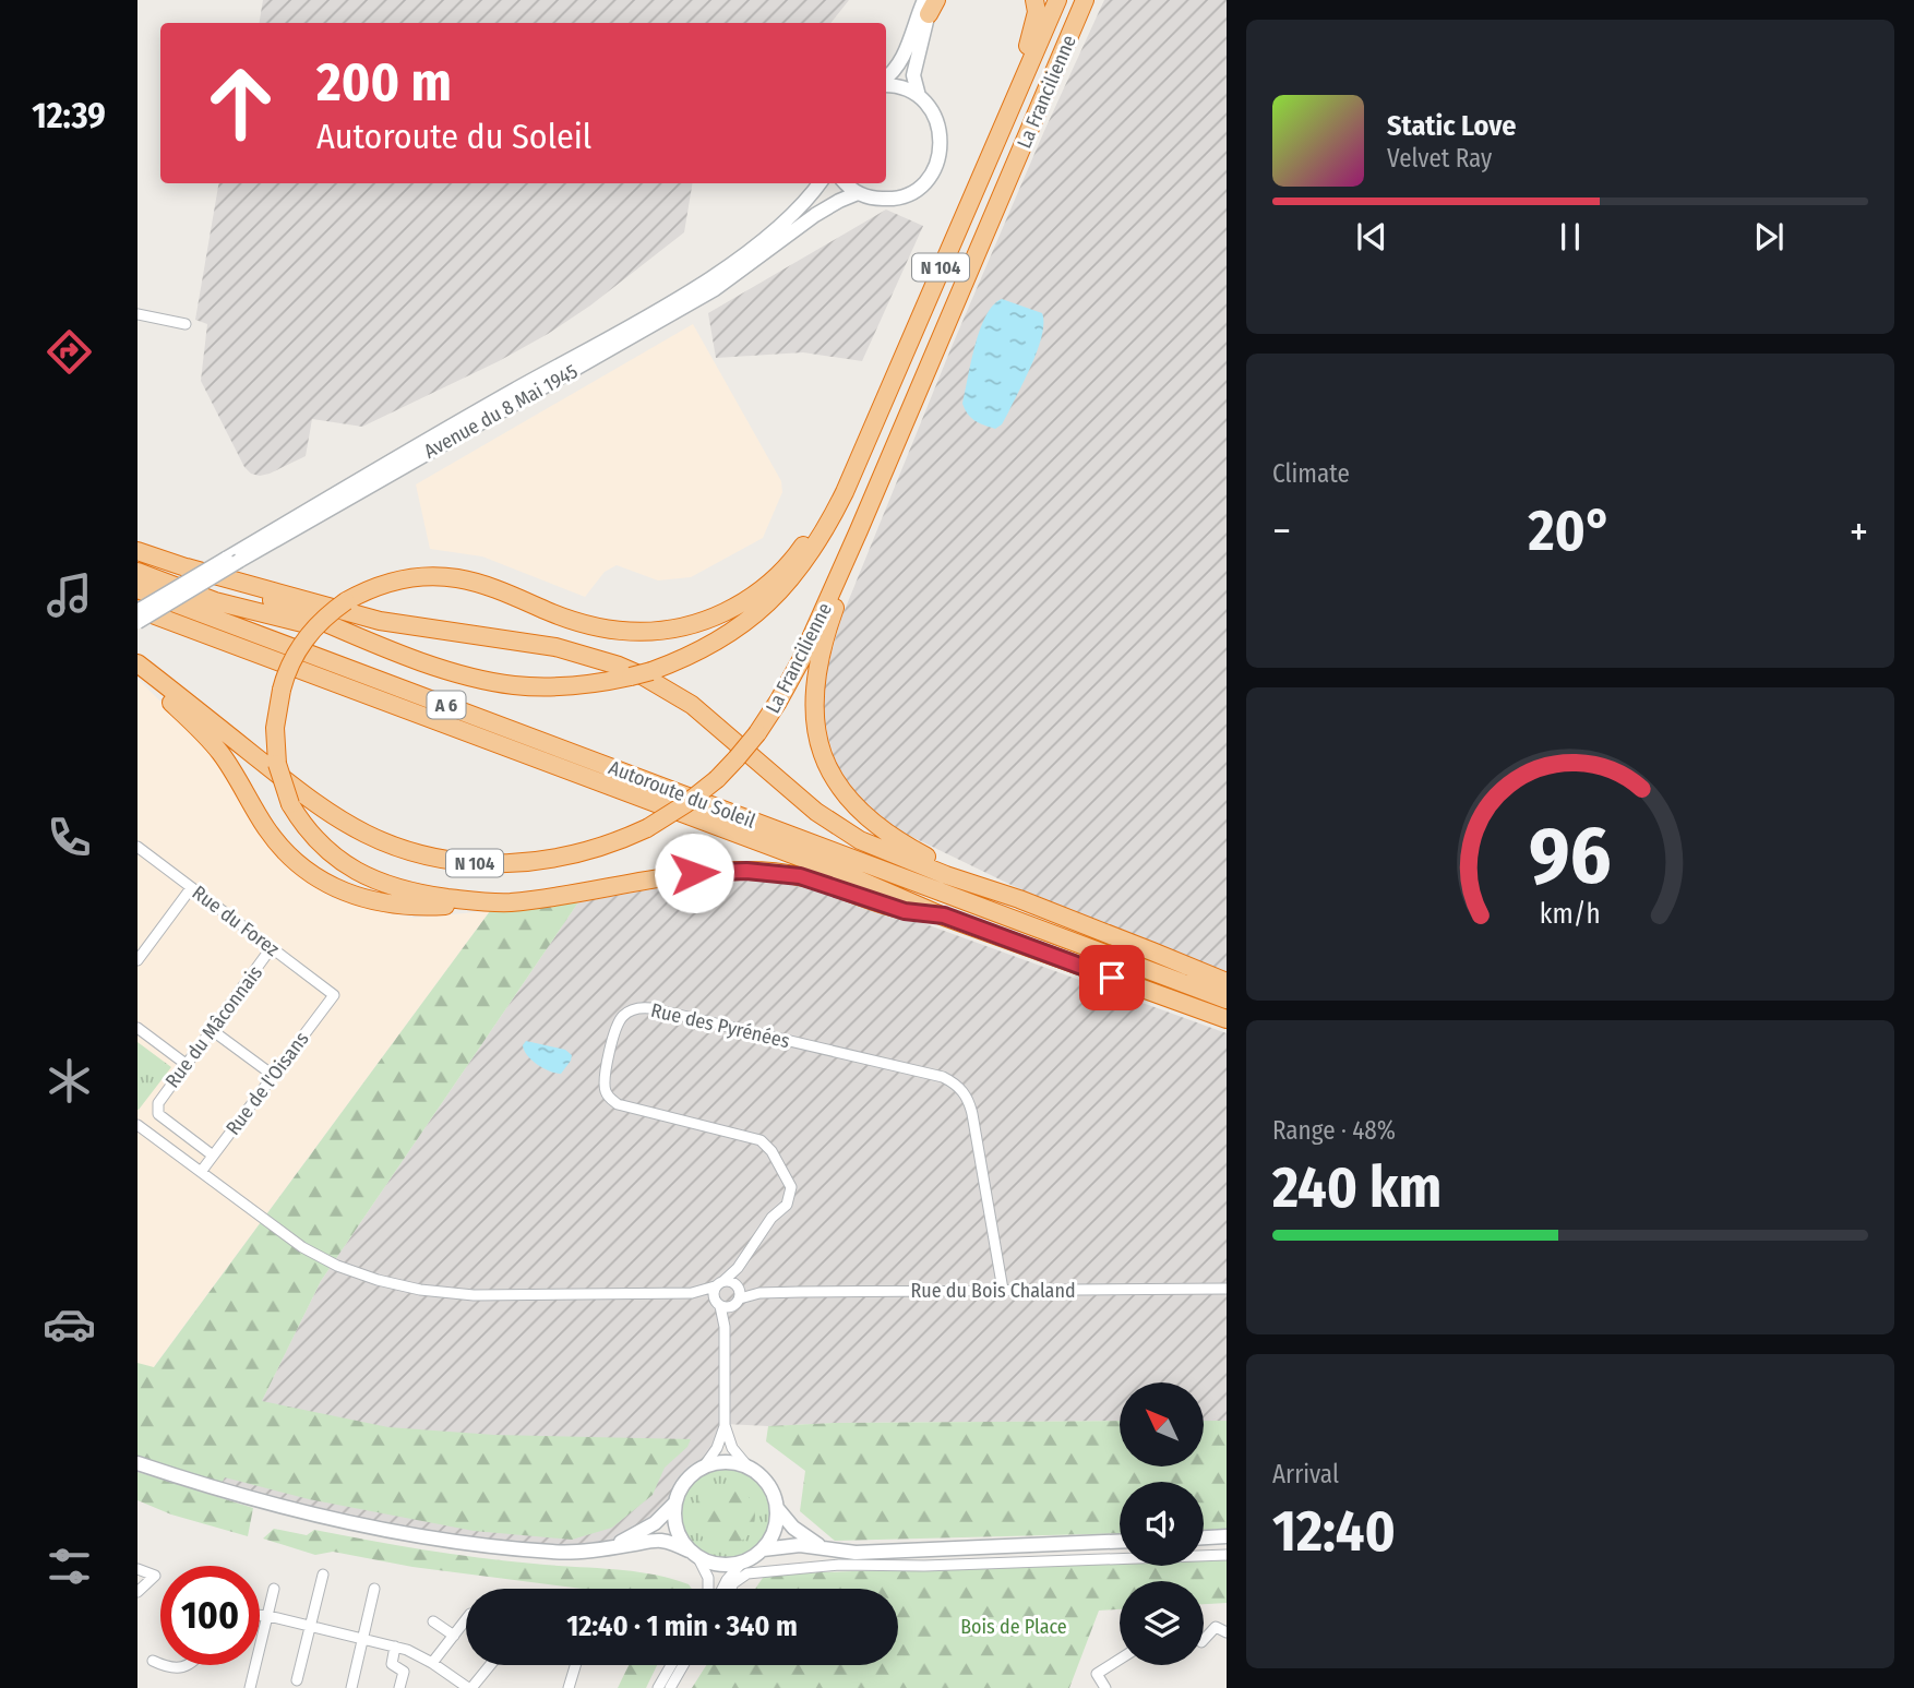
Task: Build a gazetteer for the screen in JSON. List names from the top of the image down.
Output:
{
  "streets": {
    "highway": [
      "La Francilienne",
      "N 104",
      "A 6",
      "Autoroute du Soleil"
    ],
    "main road": ["Avenue du 8 Mai 1945"],
    "street": [
      "Rue du Forez",
      "Rue des Pyrénées",
      "Rue du Mâconnais",
      "Rue de l'Oisans",
      "Rue du Bois Chaland"
    ]
  },
  "crossings": [
    ["Avenue du 8 Mai 1945", "Autoroute du Soleil"],
    ["Rue du Forez", "Rue du Mâconnais"],
    ["Rue du Forez", "Rue de l'Oisans"],
    ["Rue des Pyrénées", "Rue du Bois Chaland"],
    ["Rue du Mâconnais", "Rue de l'Oisans"]
  ],
  "parks": ["Bois de Place"],
  "north": "top left",
  "page": {
    "tabs": "12:39",
    "turn": ["200 m", "Autoroute du Soleil"],
    "song": ["Static Love", "Velvet Ray"],
    "tile": [
      "Climate",
      ["Range · 48%", "240 km"],
      ["Arrival", "12:40"]
    ],
    "heat": ["−", "20°", "+"],
    "limit": "100",
    "trip": "12:40 · 1 min · 340 m",
    "gauge": ["96", "km/h"]
  }
}
